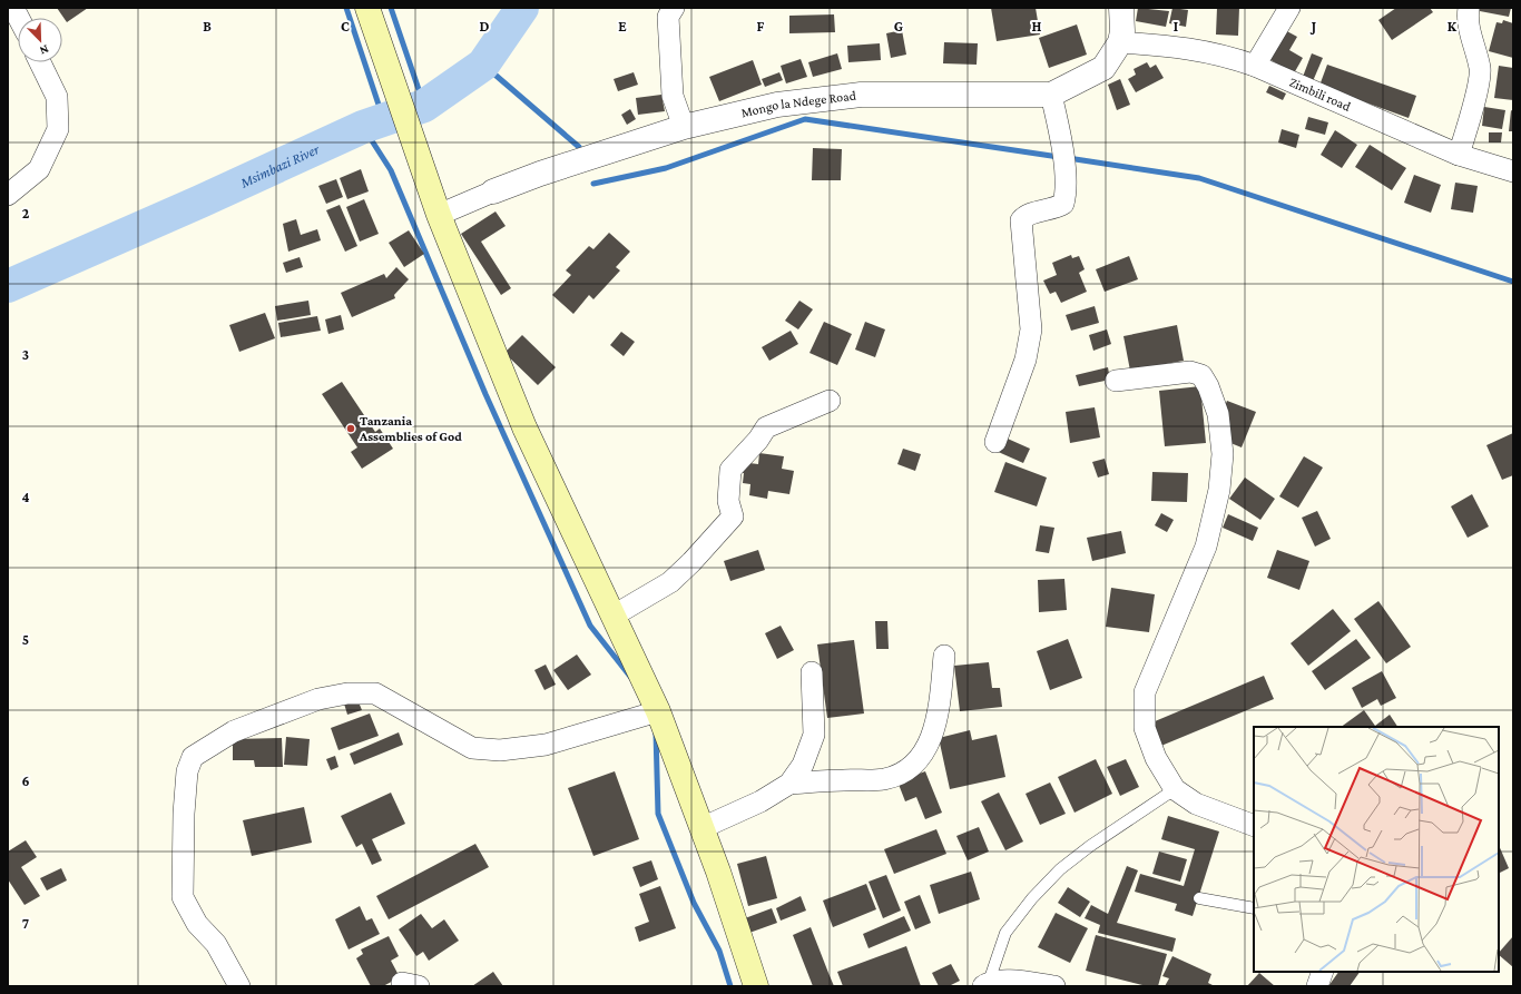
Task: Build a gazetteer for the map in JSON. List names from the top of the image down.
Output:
{
  "streets": {
    "street": ["Zimbili road", "Mongo la Ndege Road"]
  },
  "crossings": [
    ["Zimbili road", "Mongo la Ndege Road"]
  ],
  "water": ["Msimbazi River"],
  "places": ["Tanzania Assemblies of God"],
  "north": "bottom right",
  "grid": {
    "columns": [
      "B",
      "C",
      "D",
      "E",
      "F",
      "G",
      "H",
      "I",
      "J",
      "K"
    ],
    "rows": [
      "2",
      "3",
      "4",
      "5",
      "6",
      "7"
    ]
  }
}
